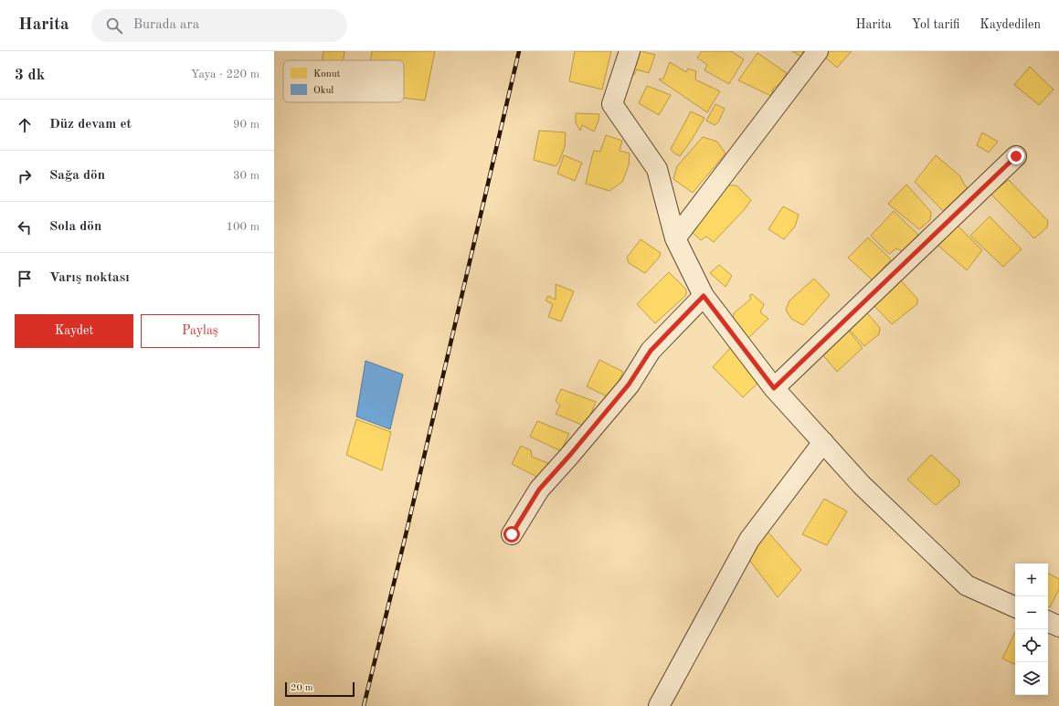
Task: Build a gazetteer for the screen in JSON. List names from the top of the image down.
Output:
{
  "legend": ["Konut", "Okul"],
  "scale_bar": "20 m",
  "page": {
    "header": "Harita",
    "search": "Burada ara",
    "nav": ["Harita", "Yol tarifi", "Kaydedilen"],
    "heading": ["3 dk", "Yaya · 220 m"],
    "list": [
      ["Düz devam et", "90 m"],
      ["Sağa dön", "30 m"],
      ["Sola dön", "100 m"],
      "Varış noktası"
    ],
    "buttons": ["Kaydet", "Paylaş"],
    "map_buttons": ["+", "−"],
    "scale": "20 m"
  }
}
